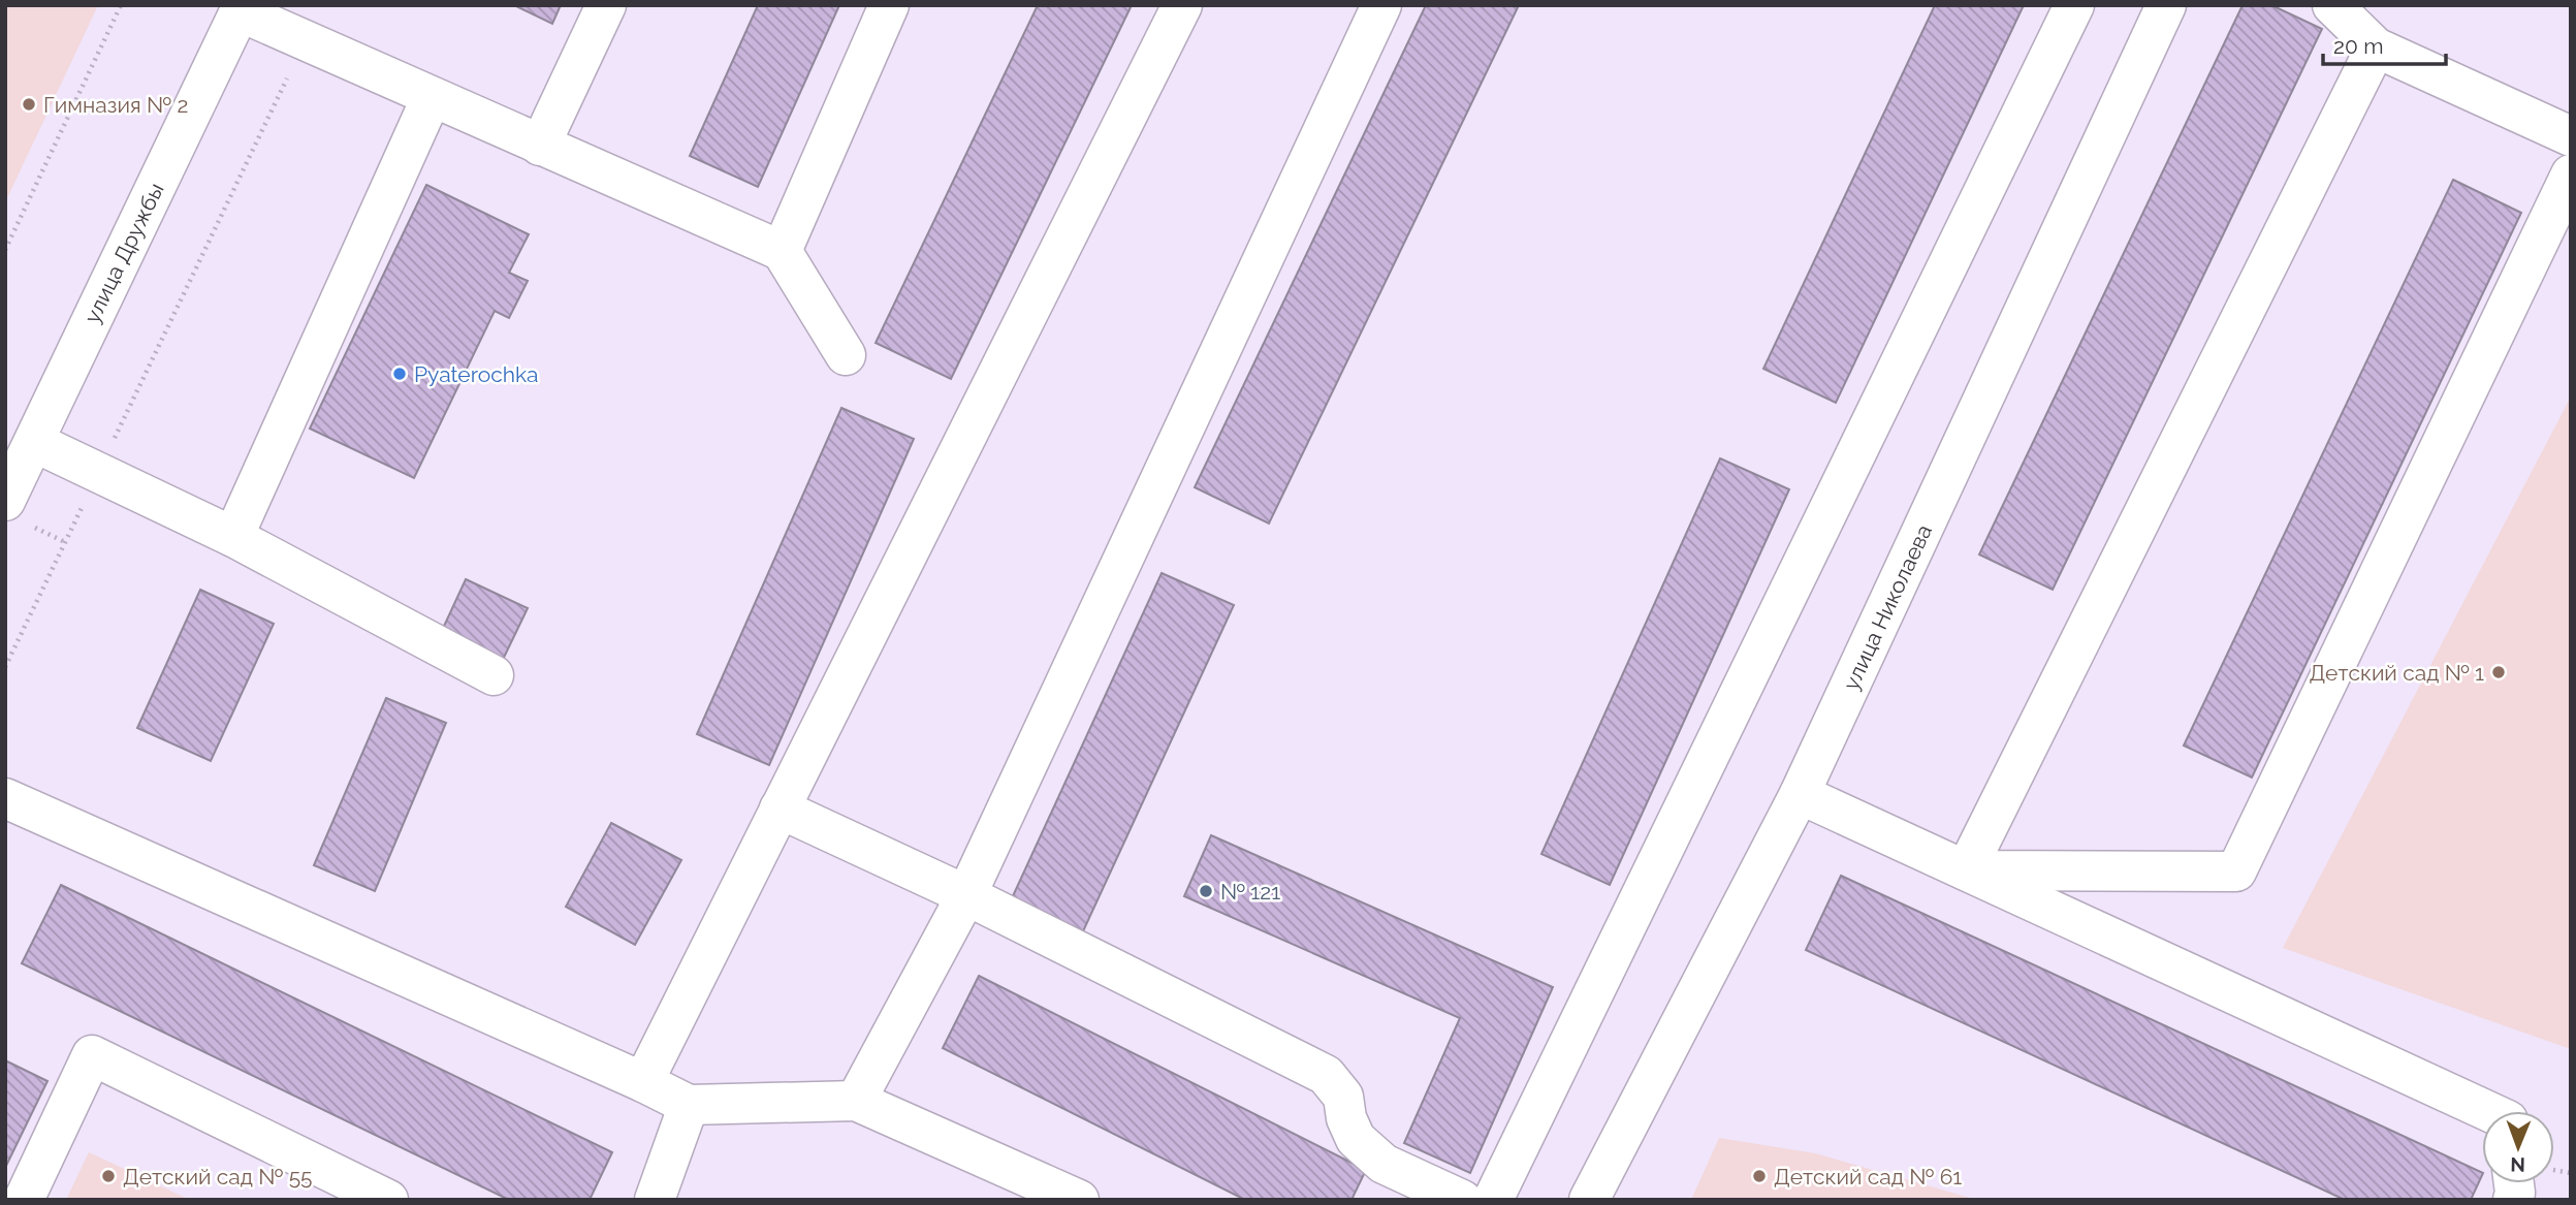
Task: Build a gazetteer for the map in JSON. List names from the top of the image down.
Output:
{
  "streets": {
    "main road": ["улица Дружбы", "улица Николаева"]
  },
  "places": [
    "Гимназия № 2",
    "Pyaterochka",
    "Детский сад № 1",
    "№ 121",
    "Детский сад № 55",
    "Детский сад № 61"
  ],
  "scale_bar": "20 m",
  "north": "bottom"
}
